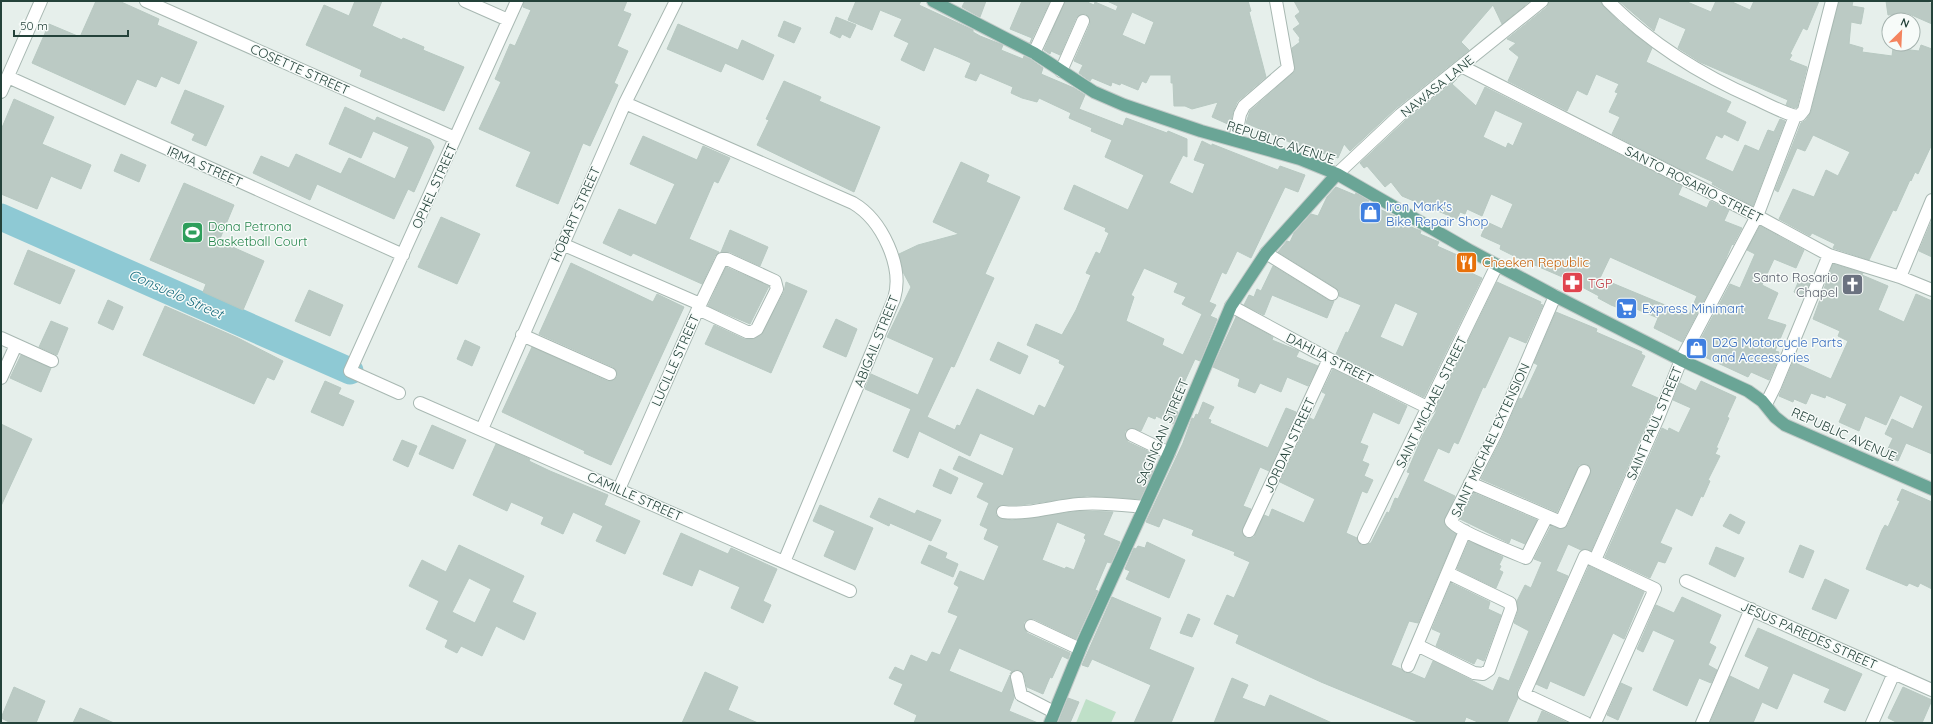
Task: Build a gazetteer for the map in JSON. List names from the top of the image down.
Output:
{
  "streets": {
    "main road": ["REPUBLIC AVENUE", "SAGINGAN STREET"],
    "street": [
      "COSETTE STREET",
      "NAWASA LANE",
      "IRMA STREET",
      "SANTO ROSARIO STREET",
      "OPHEL STREET",
      "HOBART STREET",
      "ABIGAIL STREET",
      "DAHLIA STREET",
      "LUCILLE STREET",
      "SAINT MICHAEL STREET",
      "SAINT PAUL STREET",
      "SAINT MICHAEL EXTENSION",
      "JORDAN STREET",
      "CAMILLE STREET",
      "JESUS PAREDES STREET"
    ]
  },
  "crossings": [
    ["COSETTE STREET", "OPHEL STREET"],
    ["NAWASA LANE", "REPUBLIC AVENUE"],
    ["NAWASA LANE", "SANTO ROSARIO STREET"],
    ["NAWASA LANE", "SAGINGAN STREET"],
    ["REPUBLIC AVENUE", "SAINT MICHAEL STREET"],
    ["REPUBLIC AVENUE", "SAINT PAUL STREET"],
    ["REPUBLIC AVENUE", "SAGINGAN STREET"],
    ["REPUBLIC AVENUE", "SAINT MICHAEL EXTENSION"],
    ["IRMA STREET", "OPHEL STREET"],
    ["SANTO ROSARIO STREET", "SAINT PAUL STREET"],
    ["HOBART STREET", "ABIGAIL STREET"],
    ["HOBART STREET", "LUCILLE STREET"],
    ["HOBART STREET", "CAMILLE STREET"],
    ["ABIGAIL STREET", "CAMILLE STREET"],
    ["DAHLIA STREET", "SAINT MICHAEL STREET"],
    ["DAHLIA STREET", "SAGINGAN STREET"],
    ["DAHLIA STREET", "JORDAN STREET"],
    ["LUCILLE STREET", "CAMILLE STREET"]
  ],
  "water": ["Consuelo Street"],
  "places": {
    "shop": ["Iron Mark's Bike Repair Shop", "D2G Motorcycle Parts and Accessories"],
    "sports": ["Dona Petrona Basketball Court"],
    "restaurant": ["Cheeken Republic"],
    "pharmacy": ["TGP"],
    "church": ["Santo Rosario Chapel"],
    "supermarket": ["Express Minimart"]
  },
  "scale_bar": "50 m",
  "north": "top right"
}
